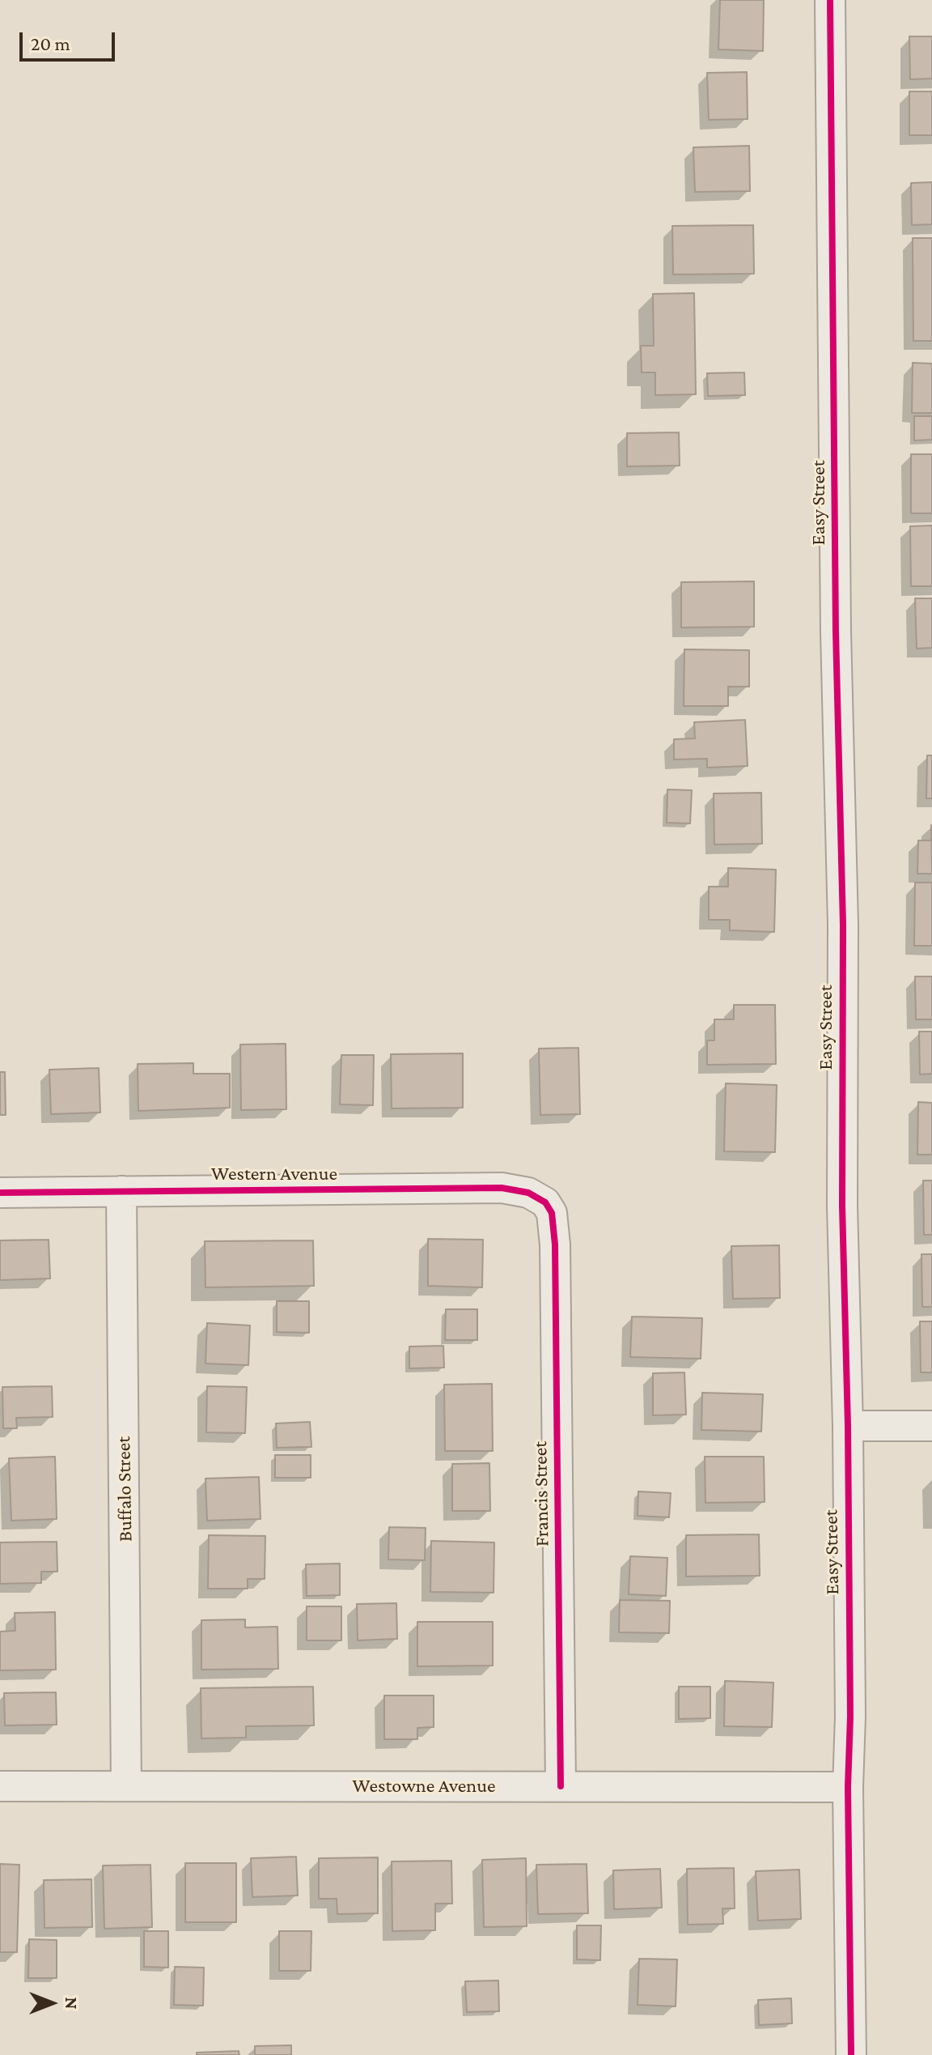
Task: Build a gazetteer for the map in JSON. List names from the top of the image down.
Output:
{
  "streets": {
    "street": [
      "Easy Street",
      "Western Avenue",
      "Buffalo Street",
      "Francis Street",
      "Westowne Avenue"
    ]
  },
  "crossings": [
    ["Easy Street", "Westowne Avenue"],
    ["Western Avenue", "Buffalo Street"],
    ["Western Avenue", "Francis Street"],
    ["Buffalo Street", "Westowne Avenue"],
    ["Francis Street", "Westowne Avenue"]
  ],
  "scale_bar": "20 m",
  "north": "right"
}
